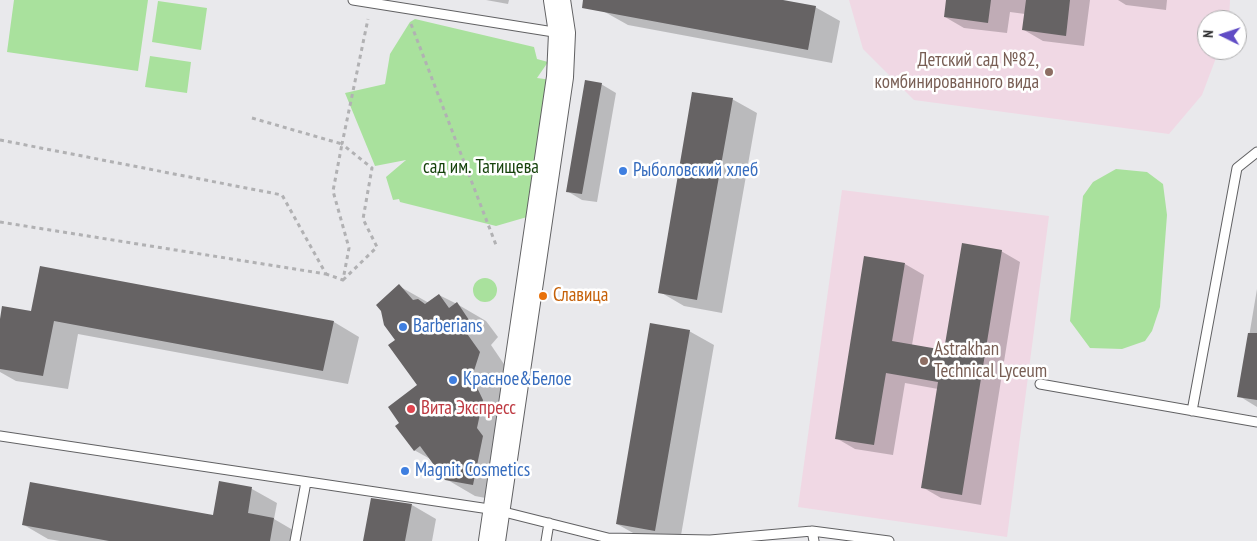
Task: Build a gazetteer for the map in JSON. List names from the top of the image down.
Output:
{
  "parks": ["сад им. Татищева"],
  "places": [
    "Детский сад №82, комбинированного вида",
    "Рыболовский хлеб",
    "Славица",
    "Barberians",
    "Astrakhan Technical Lyceum",
    "Красное&Белое",
    "Вита Экспресс",
    "Magnit Cosmetics"
  ],
  "north": "left"
}
